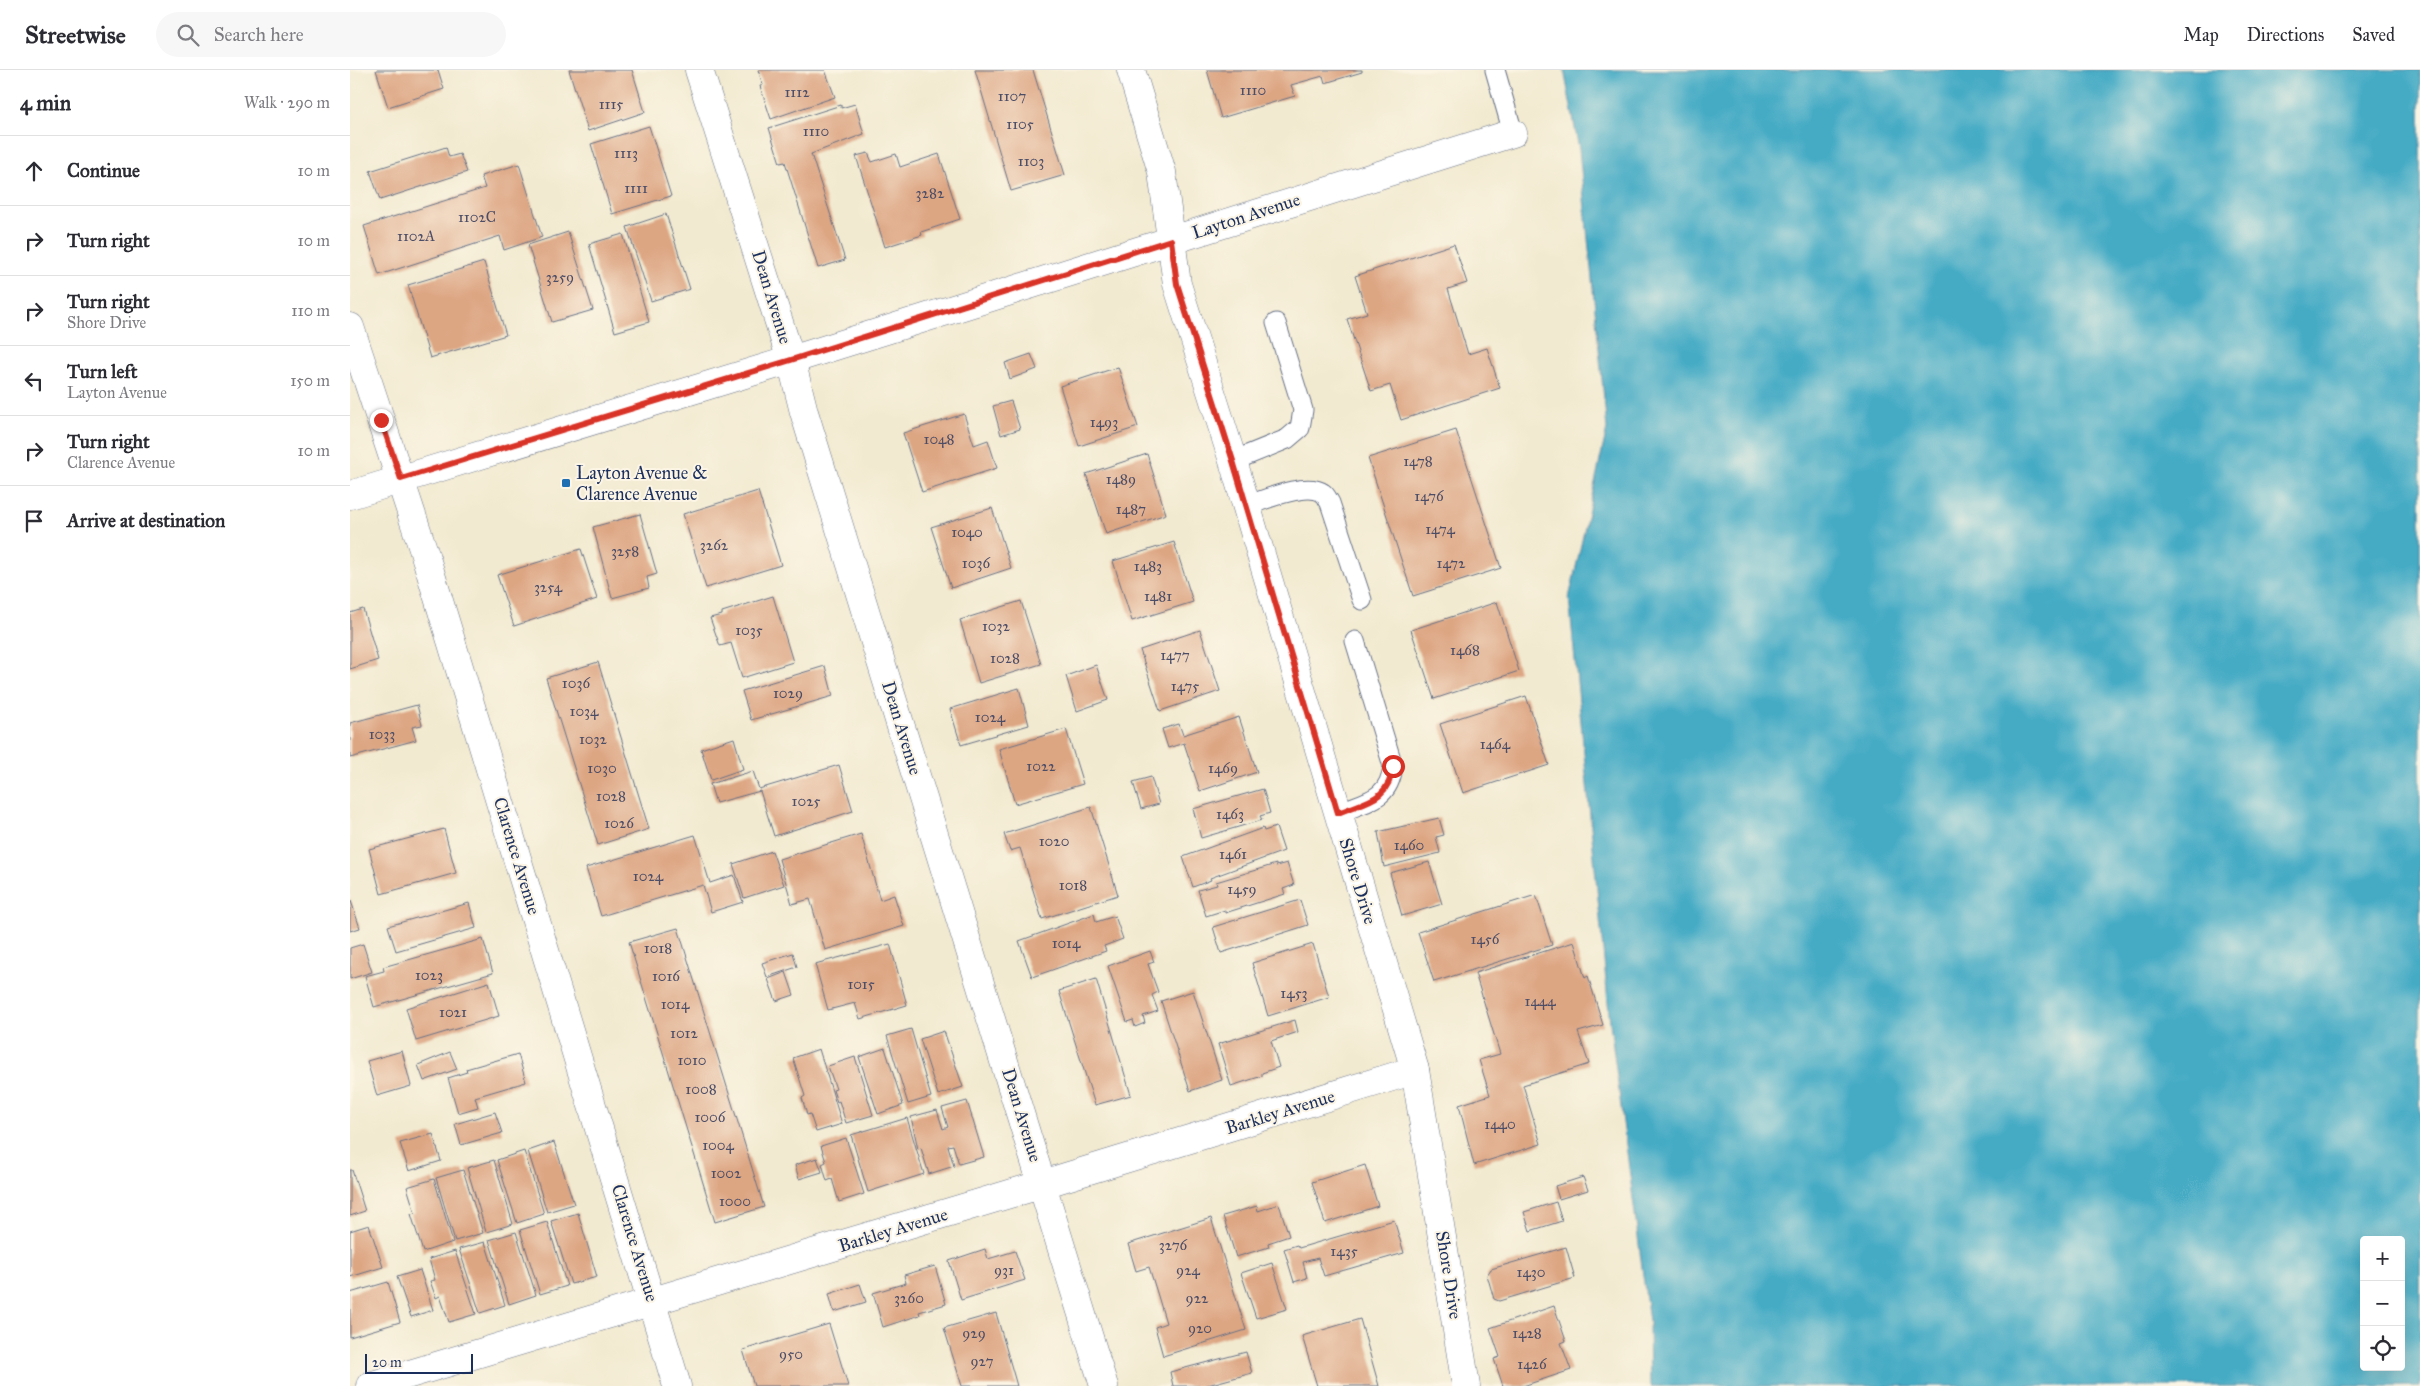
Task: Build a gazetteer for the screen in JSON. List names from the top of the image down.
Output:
{
  "streets": {
    "street": [
      "Layton Avenue",
      "Dean Avenue",
      "Clarence Avenue",
      "Shore Drive",
      "Barkley Avenue"
    ]
  },
  "crossings": [
    ["Layton Avenue", "Dean Avenue"],
    ["Layton Avenue", "Clarence Avenue"],
    ["Layton Avenue", "Shore Drive"],
    ["Dean Avenue", "Barkley Avenue"],
    ["Clarence Avenue", "Barkley Avenue"],
    ["Shore Drive", "Barkley Avenue"]
  ],
  "places": {
    "transit": ["Layton Avenue & Clarence Avenue"]
  },
  "house_numbers": [
    "1110",
    "1112",
    "1107",
    "1115",
    "1105",
    "1110",
    "1113",
    "1103",
    "1111",
    "3282",
    "1102C",
    "1102A",
    "3259",
    "1493",
    "1048",
    "1478",
    "1489",
    "1476",
    "1487",
    "1474",
    "1040",
    "3262",
    "3258",
    "1036",
    "1472",
    "1483",
    "3254",
    "1481",
    "1032",
    "1035",
    "1468",
    "1477",
    "1028",
    "1036",
    "1475",
    "1029",
    "1034",
    "1024",
    "1033",
    "1032",
    "1464",
    "1022",
    "1030",
    "1469",
    "1028",
    "1025",
    "1463",
    "1026",
    "1020",
    "1460",
    "1461",
    "1024",
    "1018",
    "1459",
    "1456",
    "1014",
    "1018",
    "1023",
    "1016",
    "1015",
    "1453",
    "1444",
    "1014",
    "1021",
    "1012",
    "1010",
    "1008",
    "1006",
    "1440",
    "1004",
    "1002",
    "1000",
    "3276",
    "1435",
    "931",
    "924",
    "1430",
    "3260",
    "922",
    "920",
    "929",
    "1428",
    "950",
    "927",
    "1426"
  ],
  "scale_bar": "20 m",
  "page": {
    "header": "Streetwise",
    "search": "Search here",
    "nav": ["Map", "Directions", "Saved"],
    "heading": ["4 min", "Walk · 290 m"],
    "list": [
      ["Continue", "10 m"],
      ["Turn right", "10 m"],
      ["Turn right", "Shore Drive", "110 m"],
      ["Turn left", "Layton Avenue", "150 m"],
      ["Turn right", "Clarence Avenue", "10 m"],
      "Arrive at destination"
    ],
    "map_buttons": ["+", "−"],
    "scale": "20 m"
  }
}
